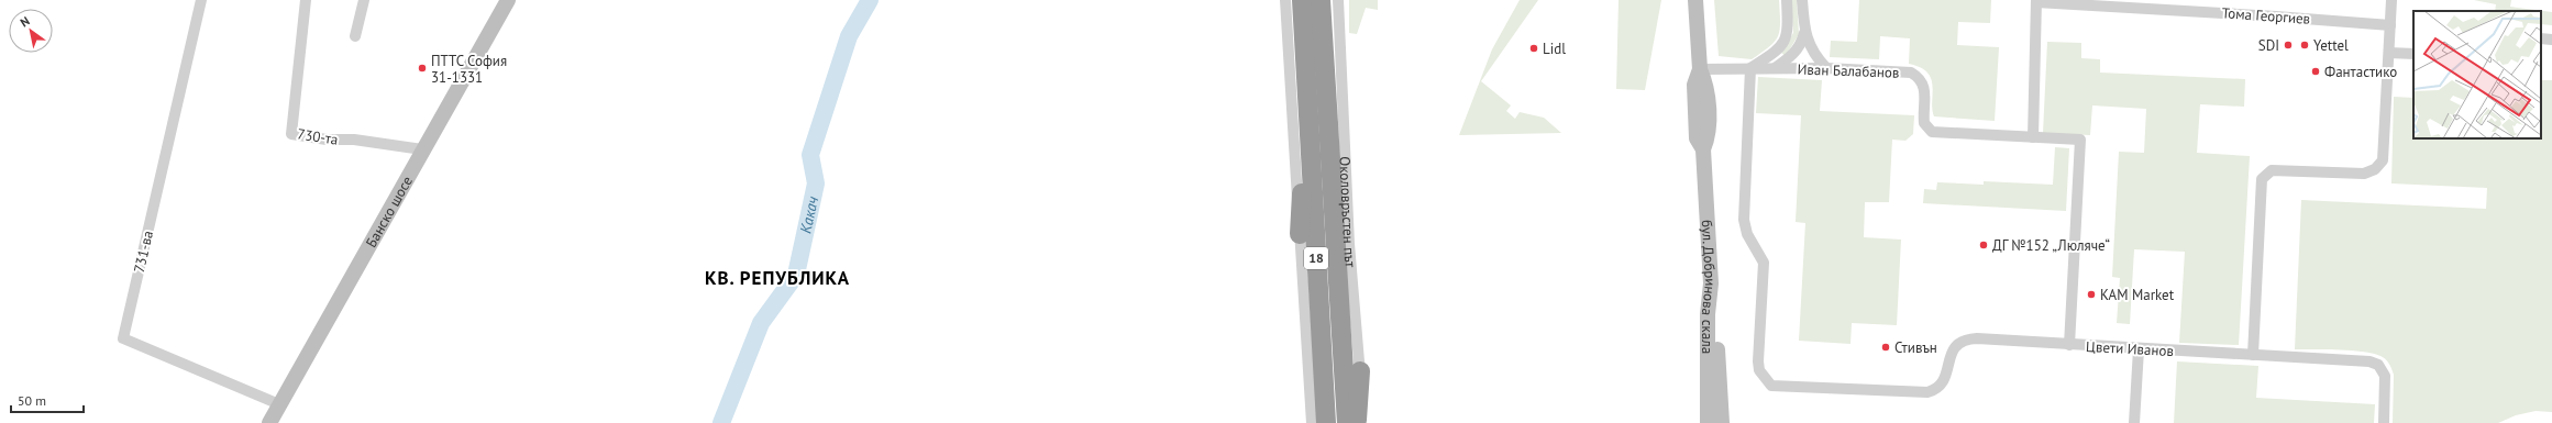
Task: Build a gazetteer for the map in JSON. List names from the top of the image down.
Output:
{
  "streets": {
    "highway": ["Околовръстен път", "18"],
    "main road": ["Банско шосе", "бул. Добринова скала"],
    "street": [
      "Тома Георгиев",
      "Иван Балабанов",
      "730-та",
      "731-ва",
      "Цвети Иванов"
    ]
  },
  "crossings": [
    ["Иван Балабанов", "бул. Добринова скала"],
    ["Иван Балабанов", "Цвети Иванов"],
    ["730-та", "Банско шосе"],
    ["Банско шосе", "731-ва"]
  ],
  "districts": ["КВ. РЕПУБЛИКА"],
  "water": ["Какач"],
  "places": [
    "SDI",
    "Yettel",
    "Lidl",
    "ПТТС София 31-1331",
    "Фантастико",
    "ДГ №152 „Люляче“",
    "KAM Market",
    "Стивън"
  ],
  "scale_bar": "50 m",
  "north": "top left"
}
